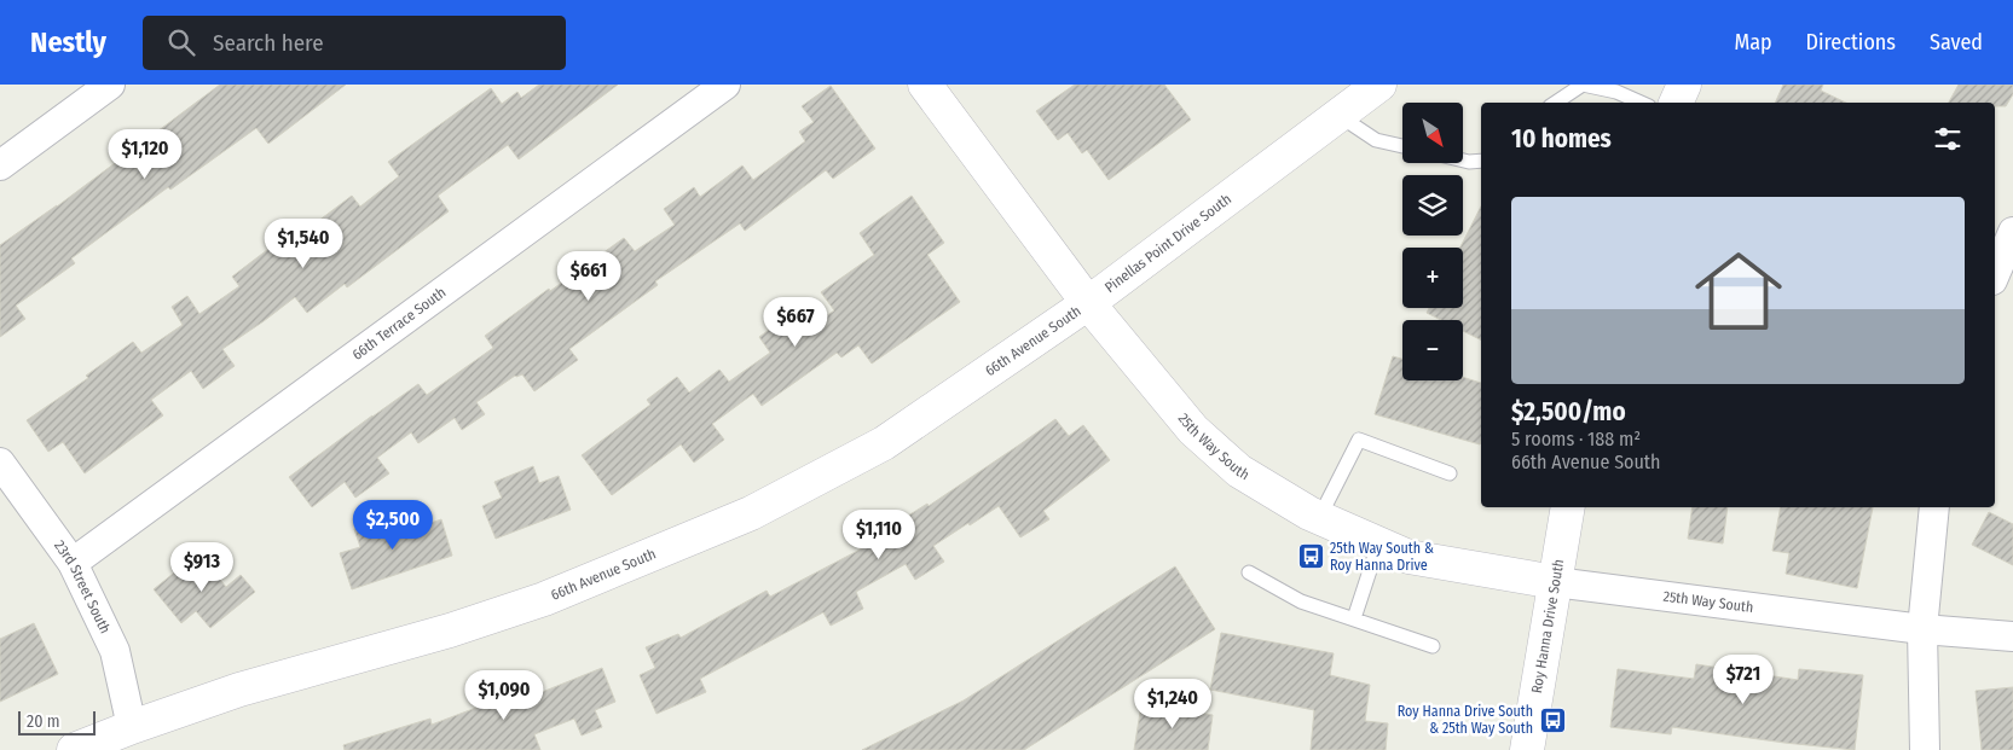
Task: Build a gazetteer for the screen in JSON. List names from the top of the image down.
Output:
{
  "streets": {
    "street": [
      "Pinellas Point Drive South",
      "66th Terrace South",
      "66th Avenue South",
      "25th Way South",
      "23rd Street South",
      "Roy Hanna Drive South"
    ]
  },
  "crossings": [
    ["Pinellas Point Drive South", "66th Avenue South"],
    ["Pinellas Point Drive South", "25th Way South"],
    ["66th Terrace South", "23rd Street South"],
    ["66th Avenue South", "25th Way South"],
    ["66th Avenue South", "23rd Street South"],
    ["25th Way South", "Roy Hanna Drive South"]
  ],
  "places": {
    "bus stop": ["25th Way South & Roy Hanna Drive", "Roy Hanna Drive South & 25th Way South"]
  },
  "scale_bar": "20 m",
  "north": "bottom right",
  "page": {
    "header": "Nestly",
    "search": "Search here",
    "nav": ["Map", "Directions", "Saved"],
    "map_buttons": ["+", "−"],
    "heading": "10 homes",
    "price": [
      "$1,120",
      "$1,540",
      "$661",
      "$667",
      "$2,500",
      "$1,110",
      "$913",
      "$721",
      "$1,090",
      "$1,240"
    ],
    "list": [
      {
        "name": "$2,500/mo",
        "note": "5 rooms · 188 m² · 66th Avenue South"
      }
    ],
    "scale": "20 m"
  }
}
